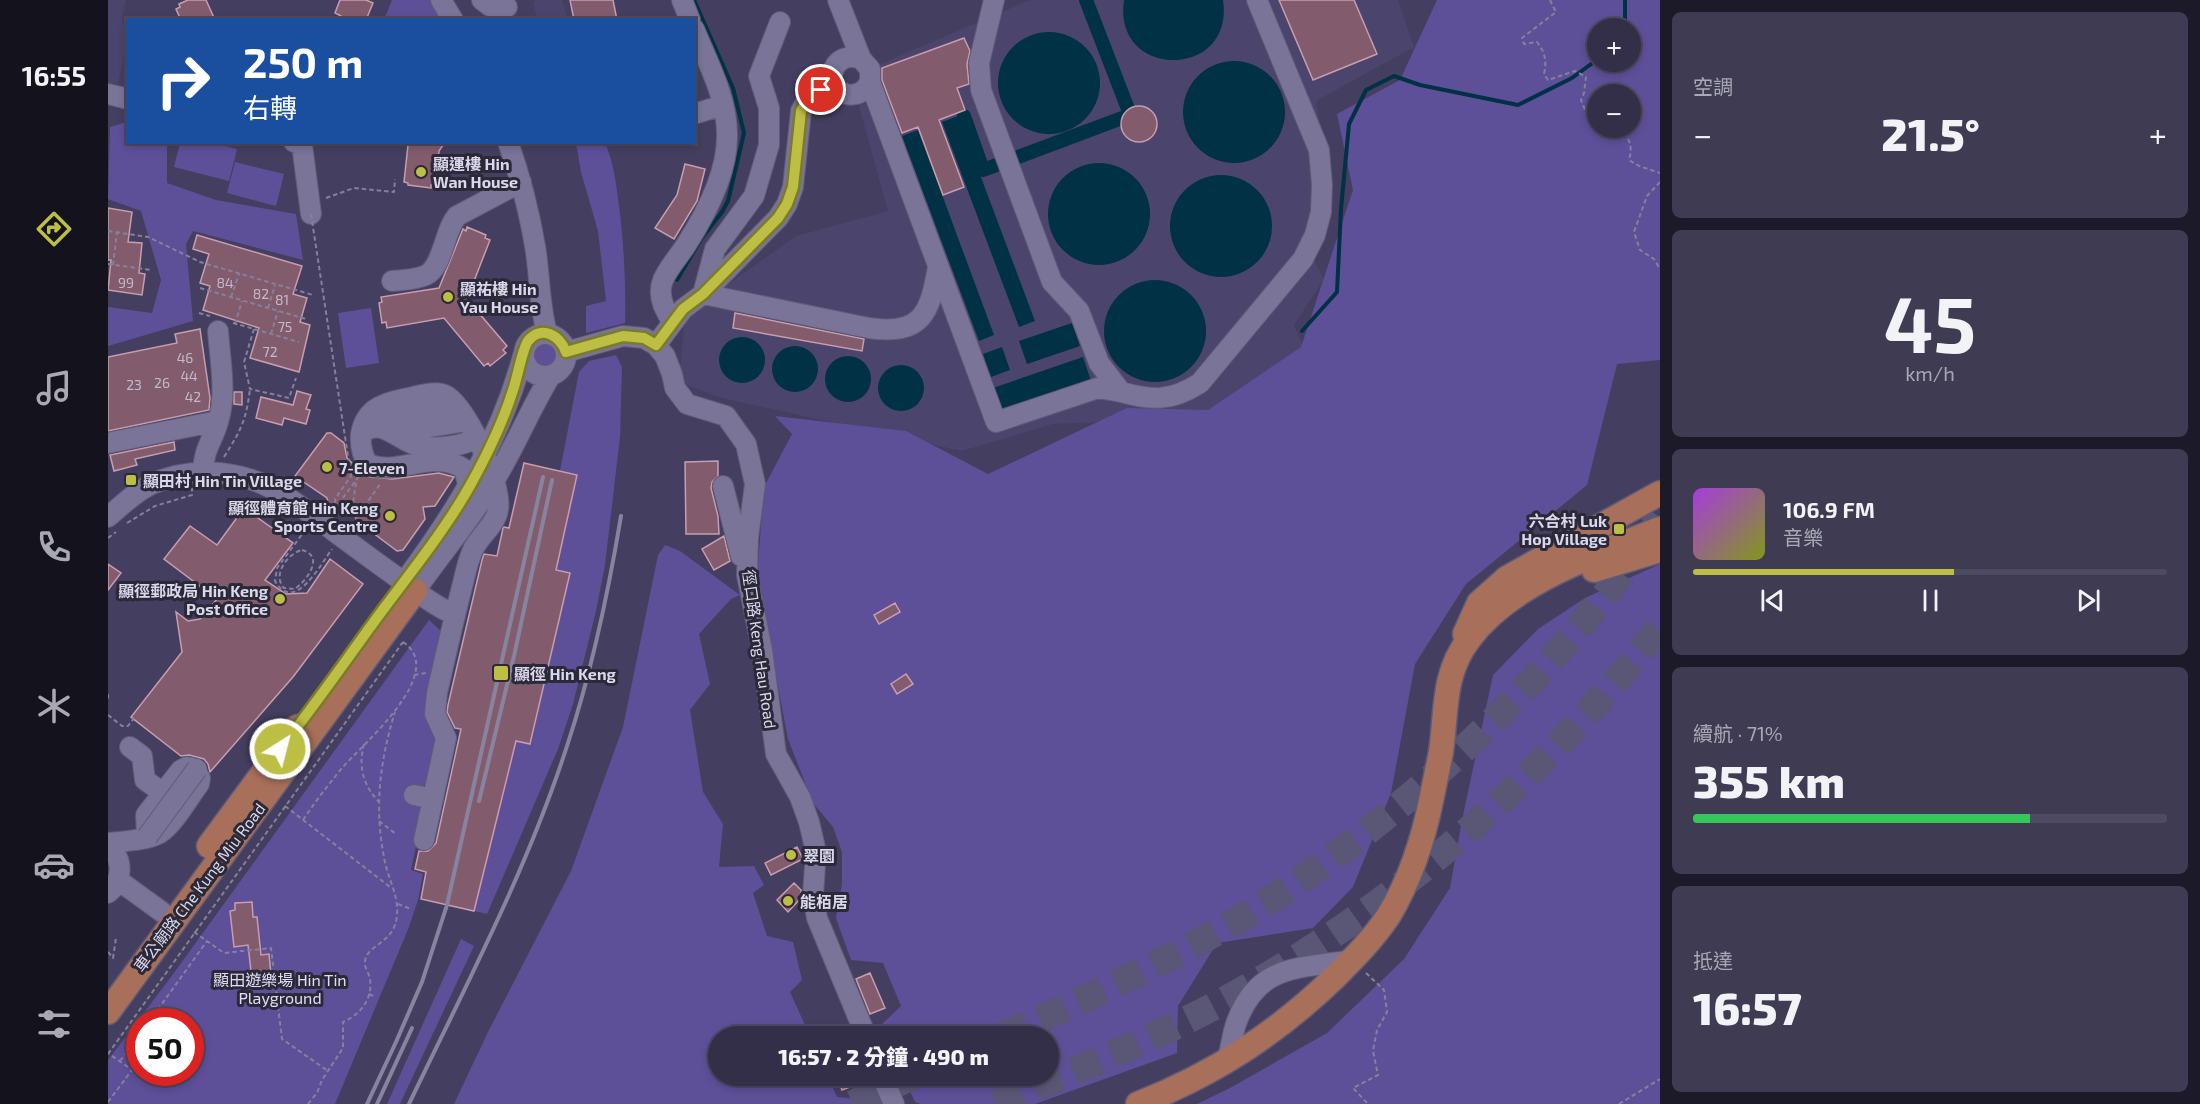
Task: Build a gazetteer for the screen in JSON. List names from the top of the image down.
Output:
{
  "streets": {
    "main road": ["車公廟路 Che Kung Miu Road"],
    "street": ["徑口路 Keng Hau Road"]
  },
  "parks": ["顯田遊樂場 Hin Tin Playground"],
  "places": {
    "other": [
      "顯運樓 Hin Wan House",
      "顯祐樓 Hin Yau House",
      "7-Eleven",
      "顯徑體育館 Hin Keng Sports Centre",
      "顯徑郵政局 Hin Keng Post Office",
      "翠園",
      "能栢居"
    ],
    "transit": ["顯田村 Hin Tin Village", "六合村 Luk Hop Village", "顯徑 Hin Keng"]
  },
  "house_numbers": [
    "99",
    "84",
    "82",
    "81",
    "75",
    "72",
    "46",
    "44",
    "26",
    "23",
    "42"
  ],
  "page": {
    "tabs": "16:55",
    "tile": [
      "空調",
      ["45", "km/h"],
      ["續航 · 71%", "355 km"],
      ["抵達", "16:57"]
    ],
    "map_buttons": ["+", "−"],
    "turn": ["250 m", "右轉"],
    "heat": ["−", "21.5°", "+"],
    "song": ["106.9 FM", "音樂"],
    "limit": "50",
    "trip": "16:57 · 2 分鐘 · 490 m"
  }
}
